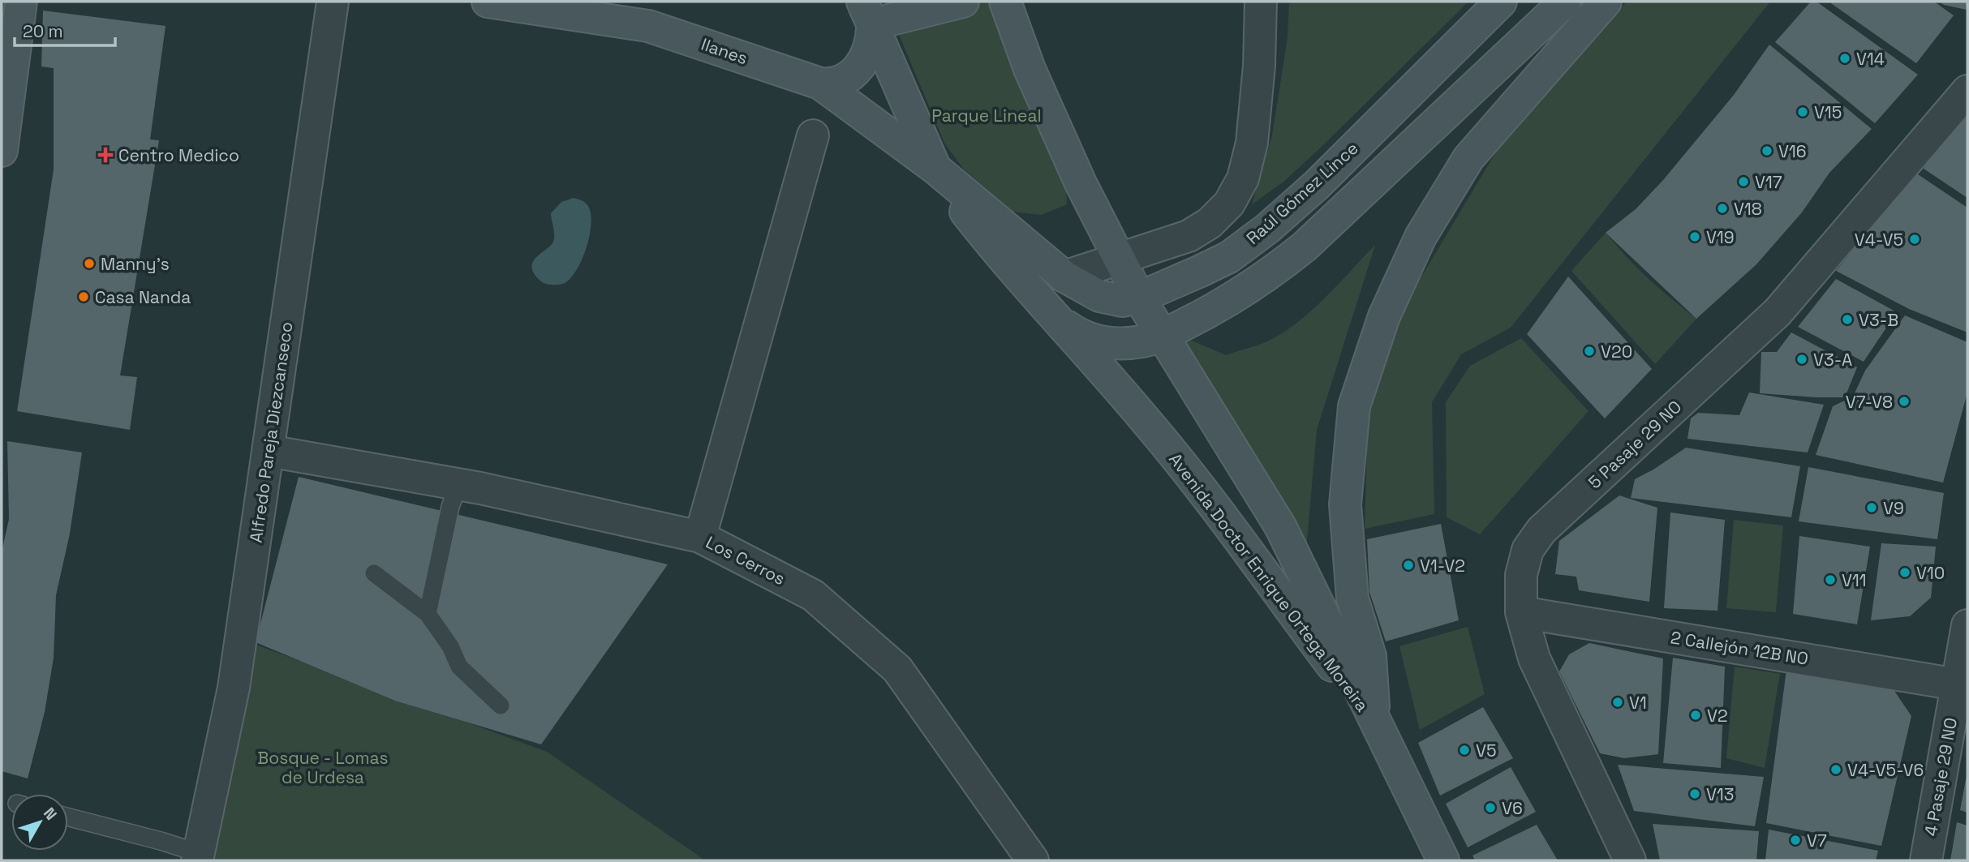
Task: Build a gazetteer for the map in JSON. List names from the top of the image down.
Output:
{
  "streets": {
    "main road": ["Ilanes", "Raúl Gómez Lince", "Avenida Doctor Enrique Ortega Moreira"],
    "street": [
      "Alfredo Pareja Diezcanseco",
      "5 Pasaje 29 NO",
      "Los Cerros",
      "2 Callejón 12B NO",
      "4 Pasaje 29 NO"
    ]
  },
  "crossings": [
    ["Ilanes", "Raúl Gómez Lince"],
    ["Ilanes", "Avenida Doctor Enrique Ortega Moreira"],
    ["Raúl Gómez Lince", "Avenida Doctor Enrique Ortega Moreira"],
    ["Alfredo Pareja Diezcanseco", "Los Cerros"],
    ["5 Pasaje 29 NO", "2 Callejón 12B NO"],
    ["2 Callejón 12B NO", "4 Pasaje 29 NO"]
  ],
  "parks": ["Parque Lineal", "Bosque - Lomas de Urdesa"],
  "places": {
    "other": [
      "V14",
      "V15",
      "V16",
      "V17",
      "V18",
      "V19",
      "V4-V5",
      "Manny's",
      "Casa Nanda",
      "V3-B",
      "V20",
      "V3-A",
      "V7-V8",
      "V9",
      "V1-V2",
      "V10",
      "V11",
      "V1",
      "V2",
      "V5",
      "V4-V5-V6",
      "V13",
      "V6",
      "V7"
    ],
    "health": ["Centro Medico"]
  },
  "scale_bar": "20 m",
  "north": "top right"
}
